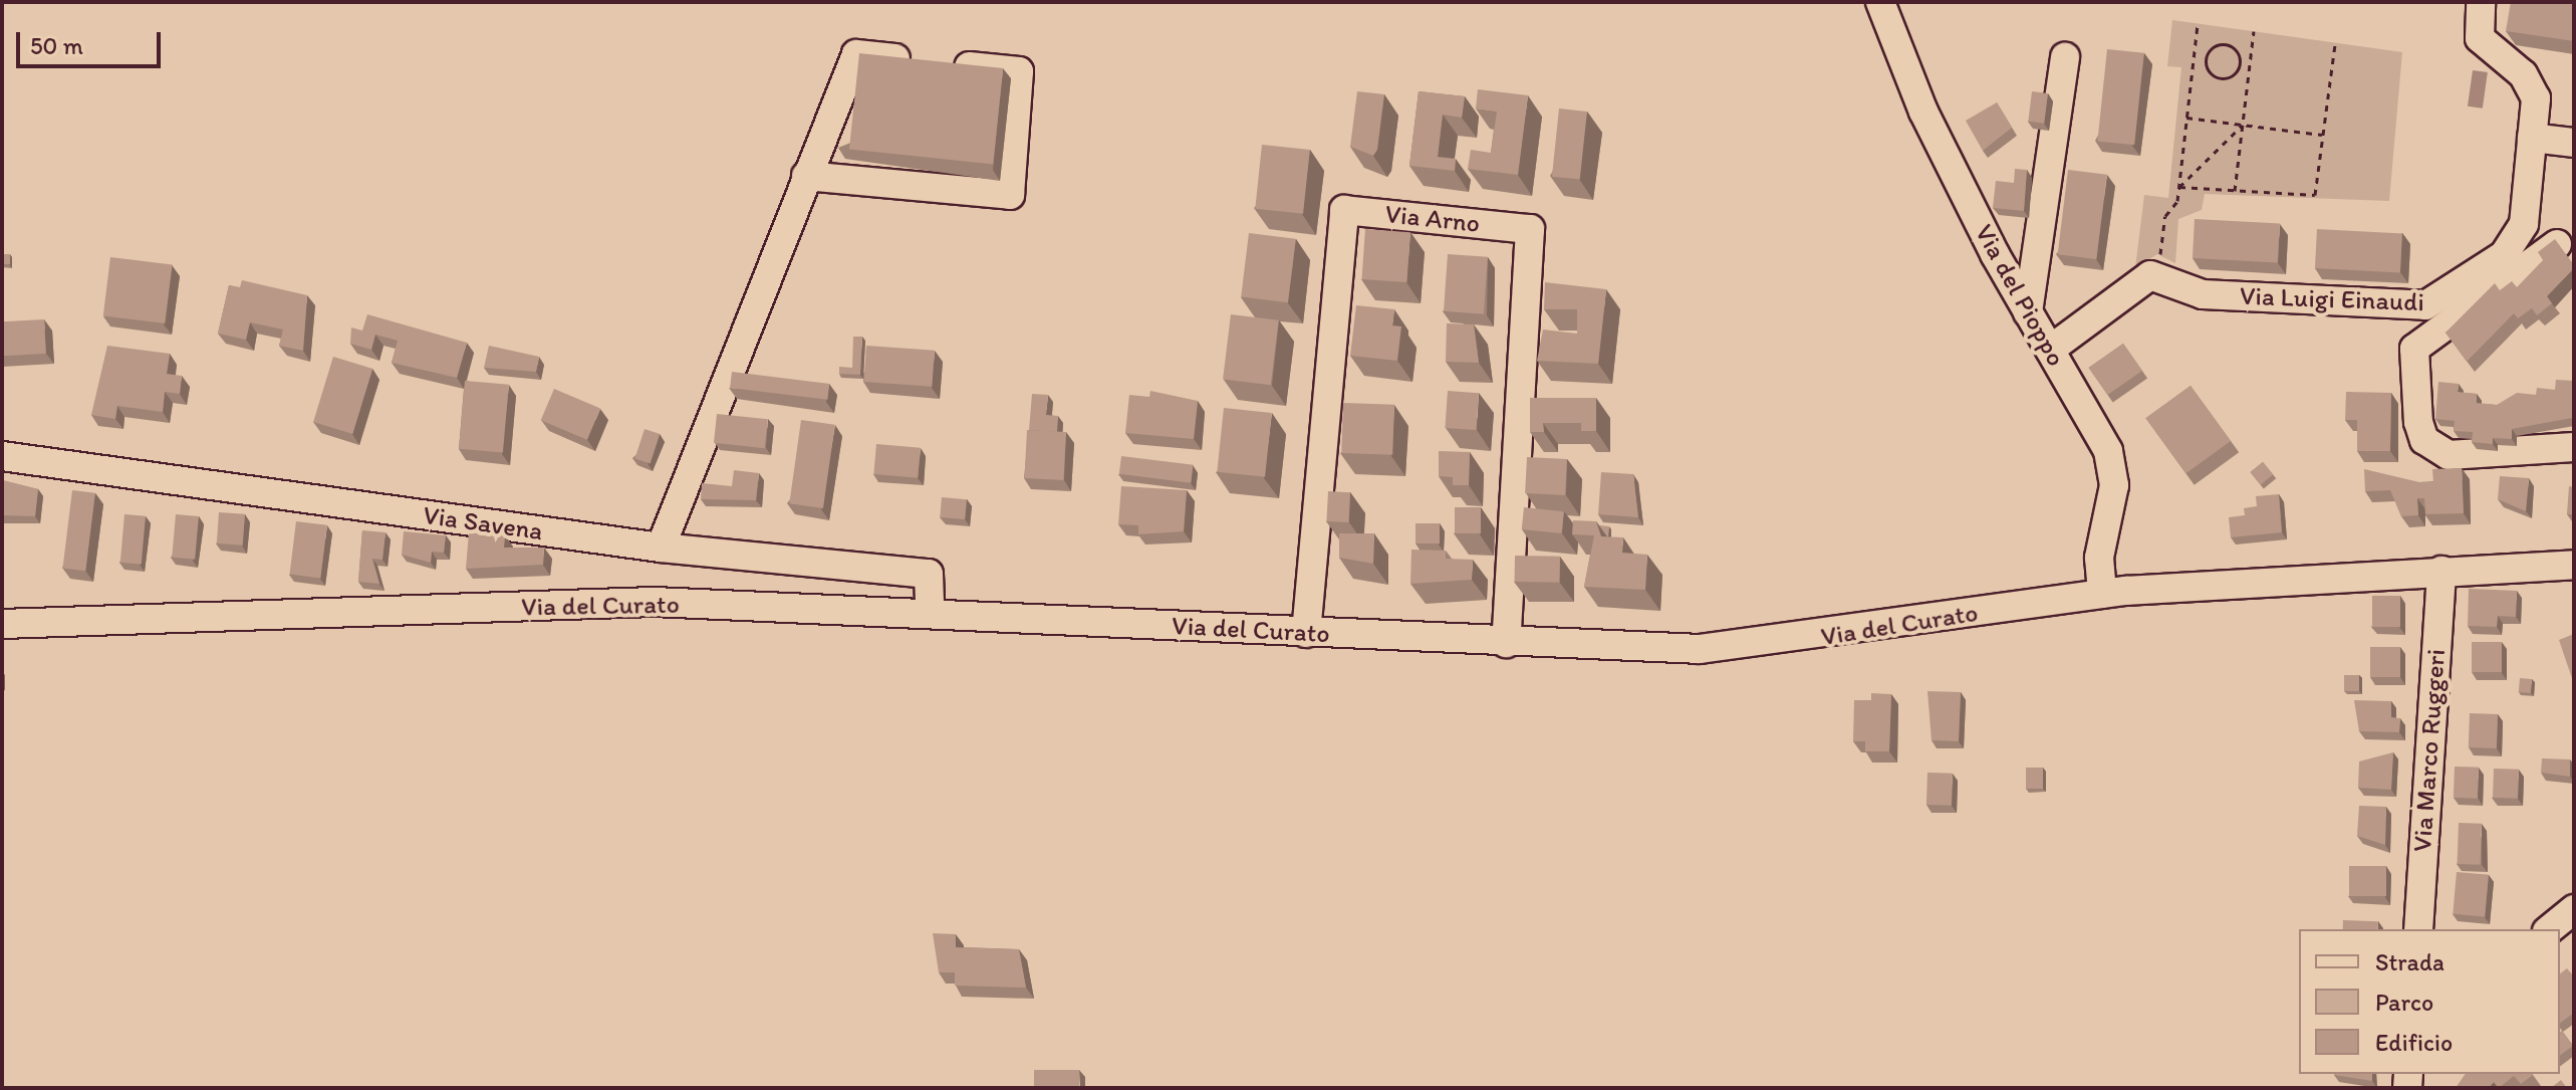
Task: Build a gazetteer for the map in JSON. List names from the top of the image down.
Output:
{
  "streets": {
    "street": [
      "Via Arno",
      "Via del Pioppo",
      "Via Luigi Einaudi",
      "Via Savena",
      "Via del Curato",
      "Via Marco Ruggeri"
    ]
  },
  "crossings": [
    ["Via Arno", "Via del Curato"],
    ["Via del Pioppo", "Via del Curato"],
    ["Via Savena", "Via del Curato"],
    ["Via del Curato", "Via Marco Ruggeri"]
  ],
  "legend": ["Strada", "Parco", "Edificio"],
  "scale_bar": "50 m"
}
